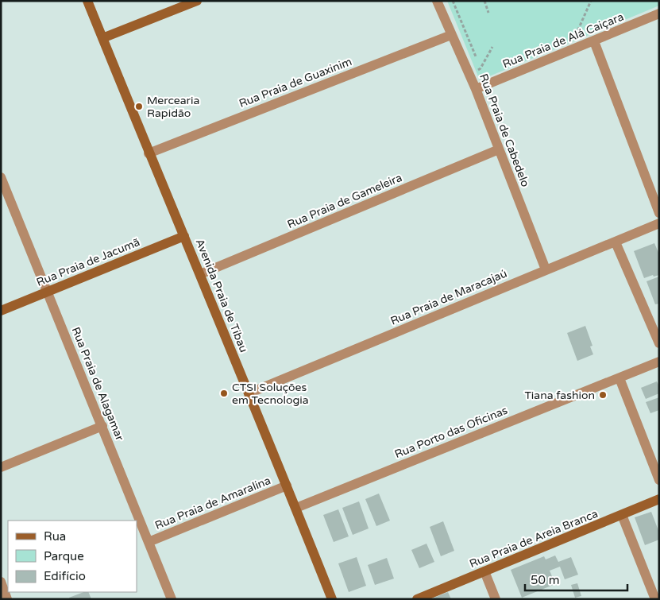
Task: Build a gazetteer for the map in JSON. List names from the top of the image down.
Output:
{
  "streets": {
    "main road": ["Rua Praia de Jacumã", "Avenida Praia de Tibau", "Rua Praia de Areia Branca"],
    "street": [
      "Rua Praia de Alá Caiçara",
      "Rua Praia de Guaxinim",
      "Rua Praia de Cabedelo",
      "Rua Praia de Gameleira",
      "Rua Praia de Maracajaú",
      "Rua Praia de Alagamar",
      "Rua Porto das Oficinas",
      "Rua Praia de Amaralina"
    ]
  },
  "crossings": [
    ["Rua Praia de Alá Caiçara", "Rua Praia de Cabedelo"],
    ["Rua Praia de Guaxinim", "Rua Praia de Cabedelo"],
    ["Rua Praia de Guaxinim", "Avenida Praia de Tibau"],
    ["Rua Praia de Cabedelo", "Rua Praia de Gameleira"],
    ["Rua Praia de Cabedelo", "Rua Praia de Maracajaú"],
    ["Rua Praia de Gameleira", "Avenida Praia de Tibau"],
    ["Rua Praia de Jacumã", "Avenida Praia de Tibau"],
    ["Rua Praia de Jacumã", "Rua Praia de Alagamar"],
    ["Avenida Praia de Tibau", "Rua Praia de Maracajaú"],
    ["Avenida Praia de Tibau", "Rua Porto das Oficinas"],
    ["Avenida Praia de Tibau", "Rua Praia de Amaralina"],
    ["Rua Praia de Alagamar", "Rua Praia de Amaralina"]
  ],
  "places": ["Mercearia Rapidão", "CTSI Soluções em Tecnologia", "Tiana fashion"],
  "legend": ["Rua", "Parque", "Edifício"],
  "scale_bar": "50 m"
}
